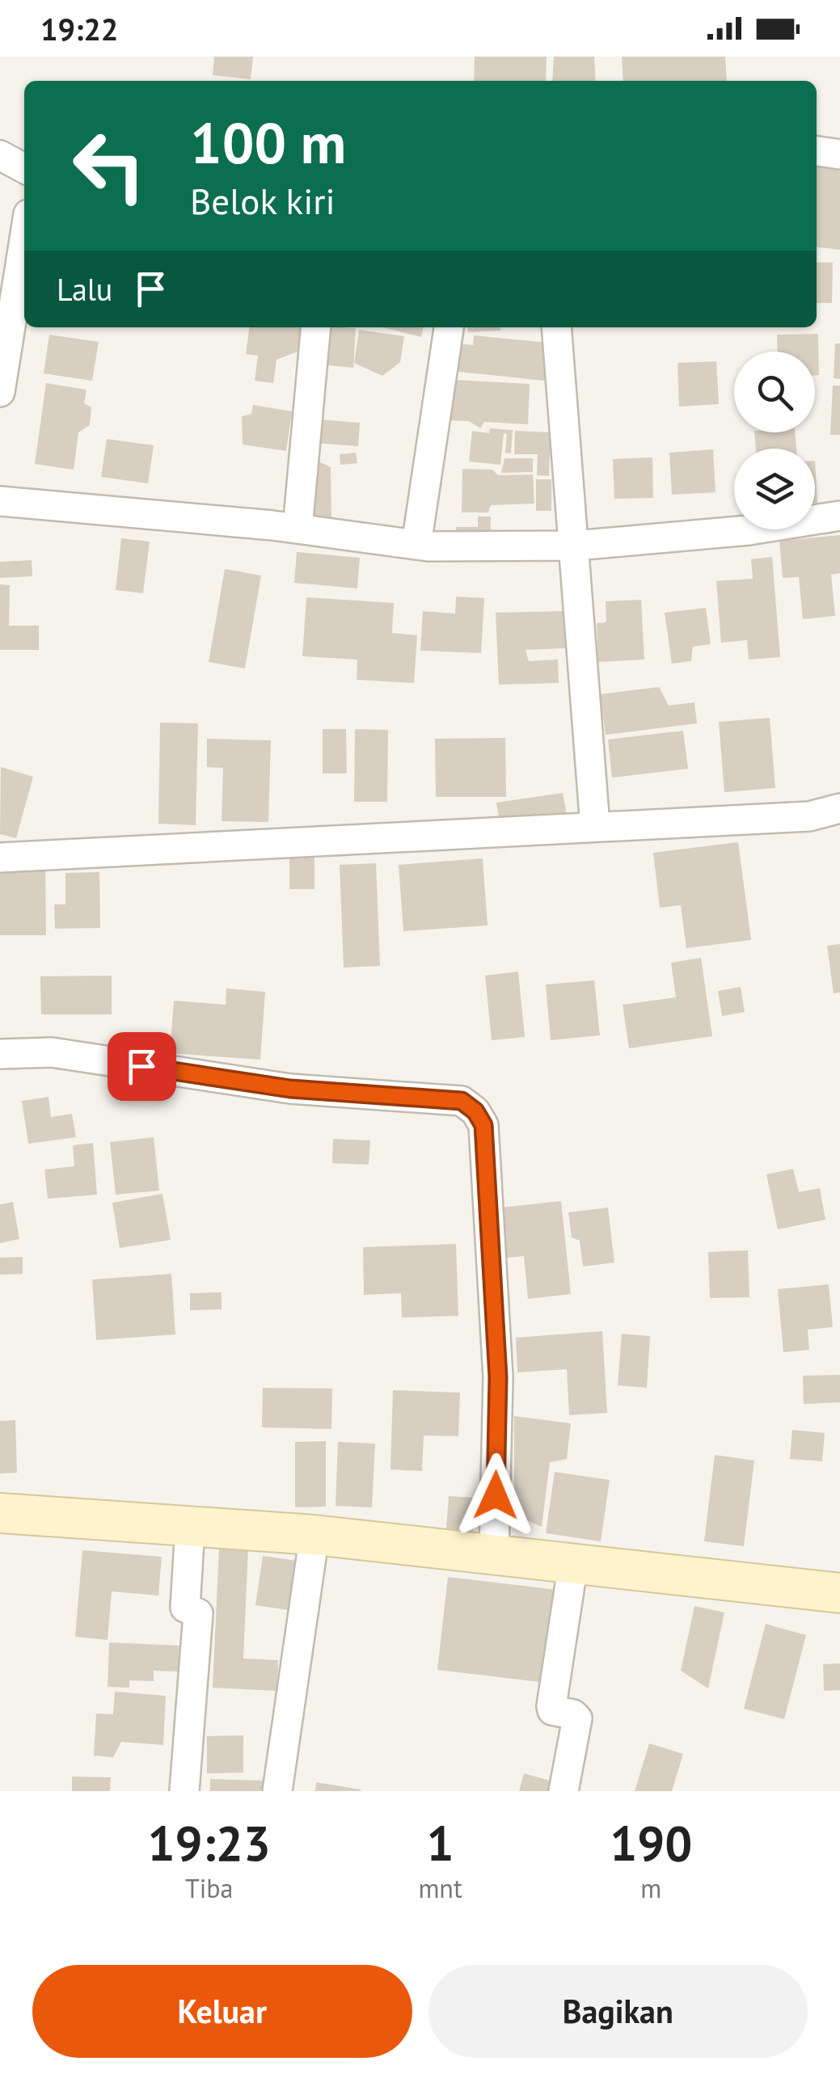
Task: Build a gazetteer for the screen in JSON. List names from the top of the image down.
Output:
{
  "page": {
    "status": "19:22",
    "turn": ["100 m", "Belok kiri"],
    "then": "Lalu",
    "eta": [
      "19:23",
      "Tiba",
      "1",
      "mnt",
      "190",
      "m"
    ],
    "buttons": ["Keluar", "Bagikan"]
  }
}
